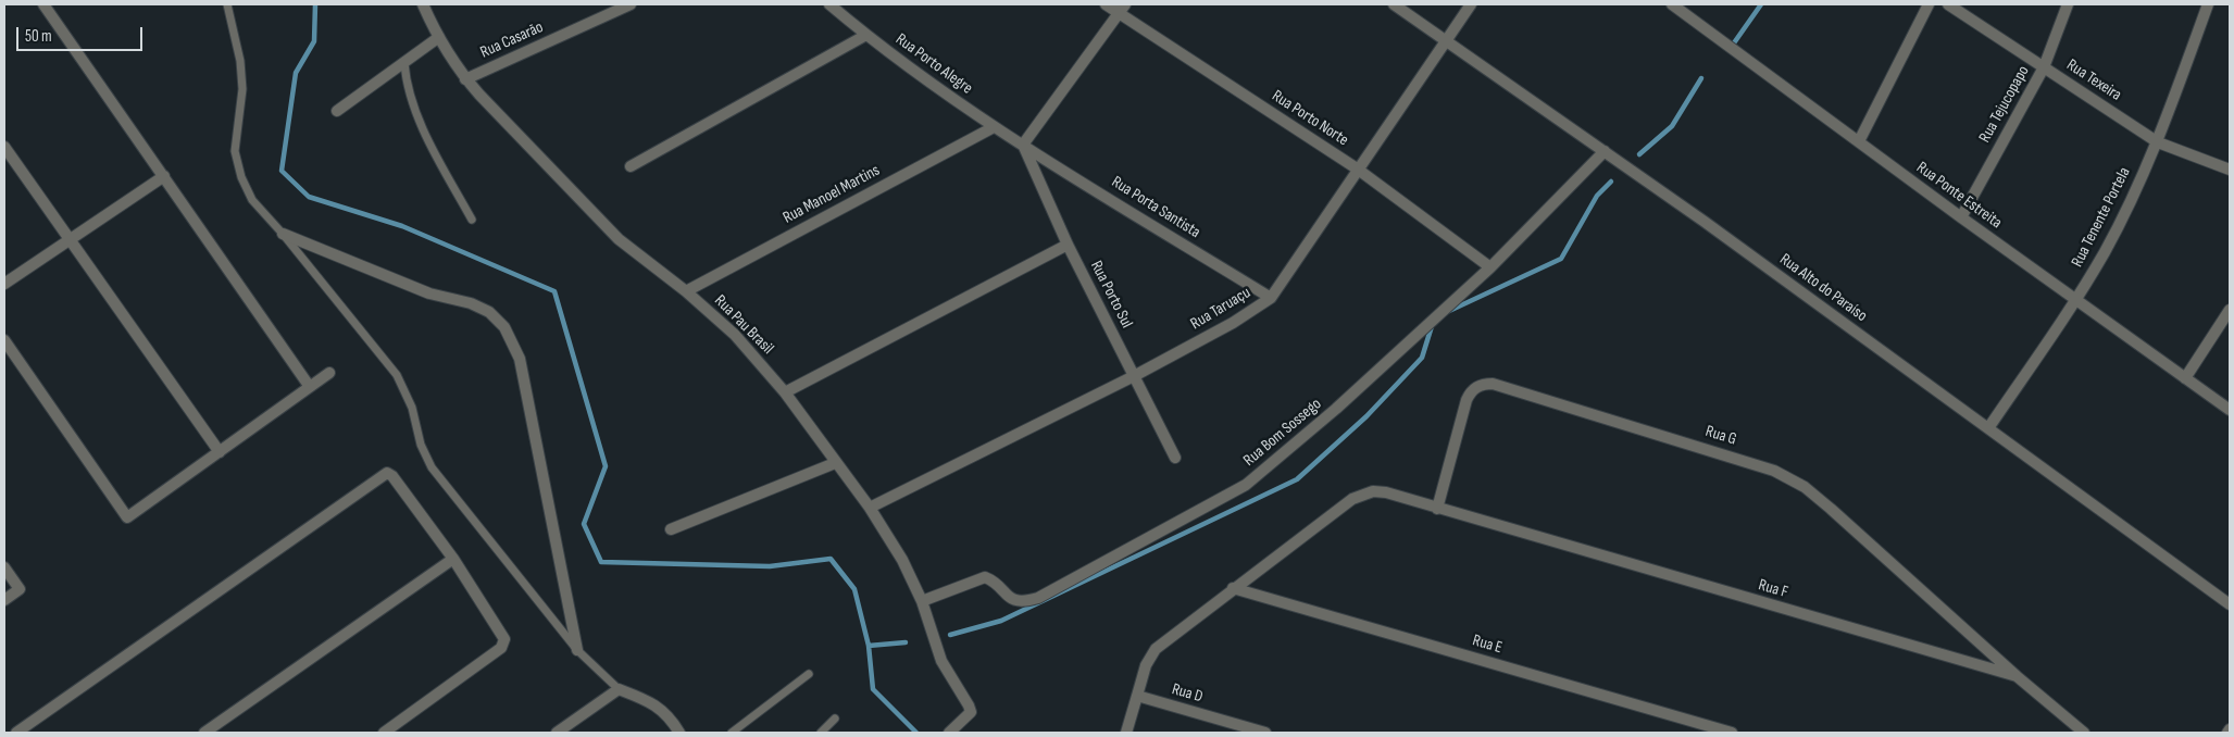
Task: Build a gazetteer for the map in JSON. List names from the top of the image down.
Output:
{
  "streets": {
    "street": [
      "Rua Casarão",
      "Rua Porto Alegre",
      "Rua Texeira",
      "Rua Tejucopapo",
      "Rua Porto Norte",
      "Rua Manoel Martins",
      "Rua Ponte Estreita",
      "Rua Porta Santista",
      "Rua Tenente Portela",
      "Rua Alto do Paraíso",
      "Rua Porto Sul",
      "Rua Taruaçu",
      "Rua Pau Brasil",
      "Rua Bom Sossego",
      "Rua G",
      "Rua F",
      "Rua E",
      "Rua D"
    ]
  },
  "crossings": [
    ["Rua Casarão", "Rua Pau Brasil"],
    ["Rua Porto Alegre", "Rua Manoel Martins"],
    ["Rua Porto Alegre", "Rua Porta Santista"],
    ["Rua Porto Alegre", "Rua Porto Sul"],
    ["Rua Texeira", "Rua Tejucopapo"],
    ["Rua Texeira", "Rua Tenente Portela"],
    ["Rua Tejucopapo", "Rua Ponte Estreita"],
    ["Rua Porto Norte", "Rua Taruaçu"],
    ["Rua Porto Norte", "Rua Bom Sossego"],
    ["Rua Manoel Martins", "Rua Pau Brasil"],
    ["Rua Ponte Estreita", "Rua Tenente Portela"],
    ["Rua Porta Santista", "Rua Porto Sul"],
    ["Rua Porta Santista", "Rua Taruaçu"],
    ["Rua Tenente Portela", "Rua Alto do Paraíso"],
    ["Rua Alto do Paraíso", "Rua Taruaçu"],
    ["Rua Alto do Paraíso", "Rua Bom Sossego"],
    ["Rua Porto Sul", "Rua Taruaçu"],
    ["Rua Taruaçu", "Rua Pau Brasil"],
    ["Rua Pau Brasil", "Rua Bom Sossego"],
    ["Rua G", "Rua F"]
  ],
  "scale_bar": "50 m"
}
